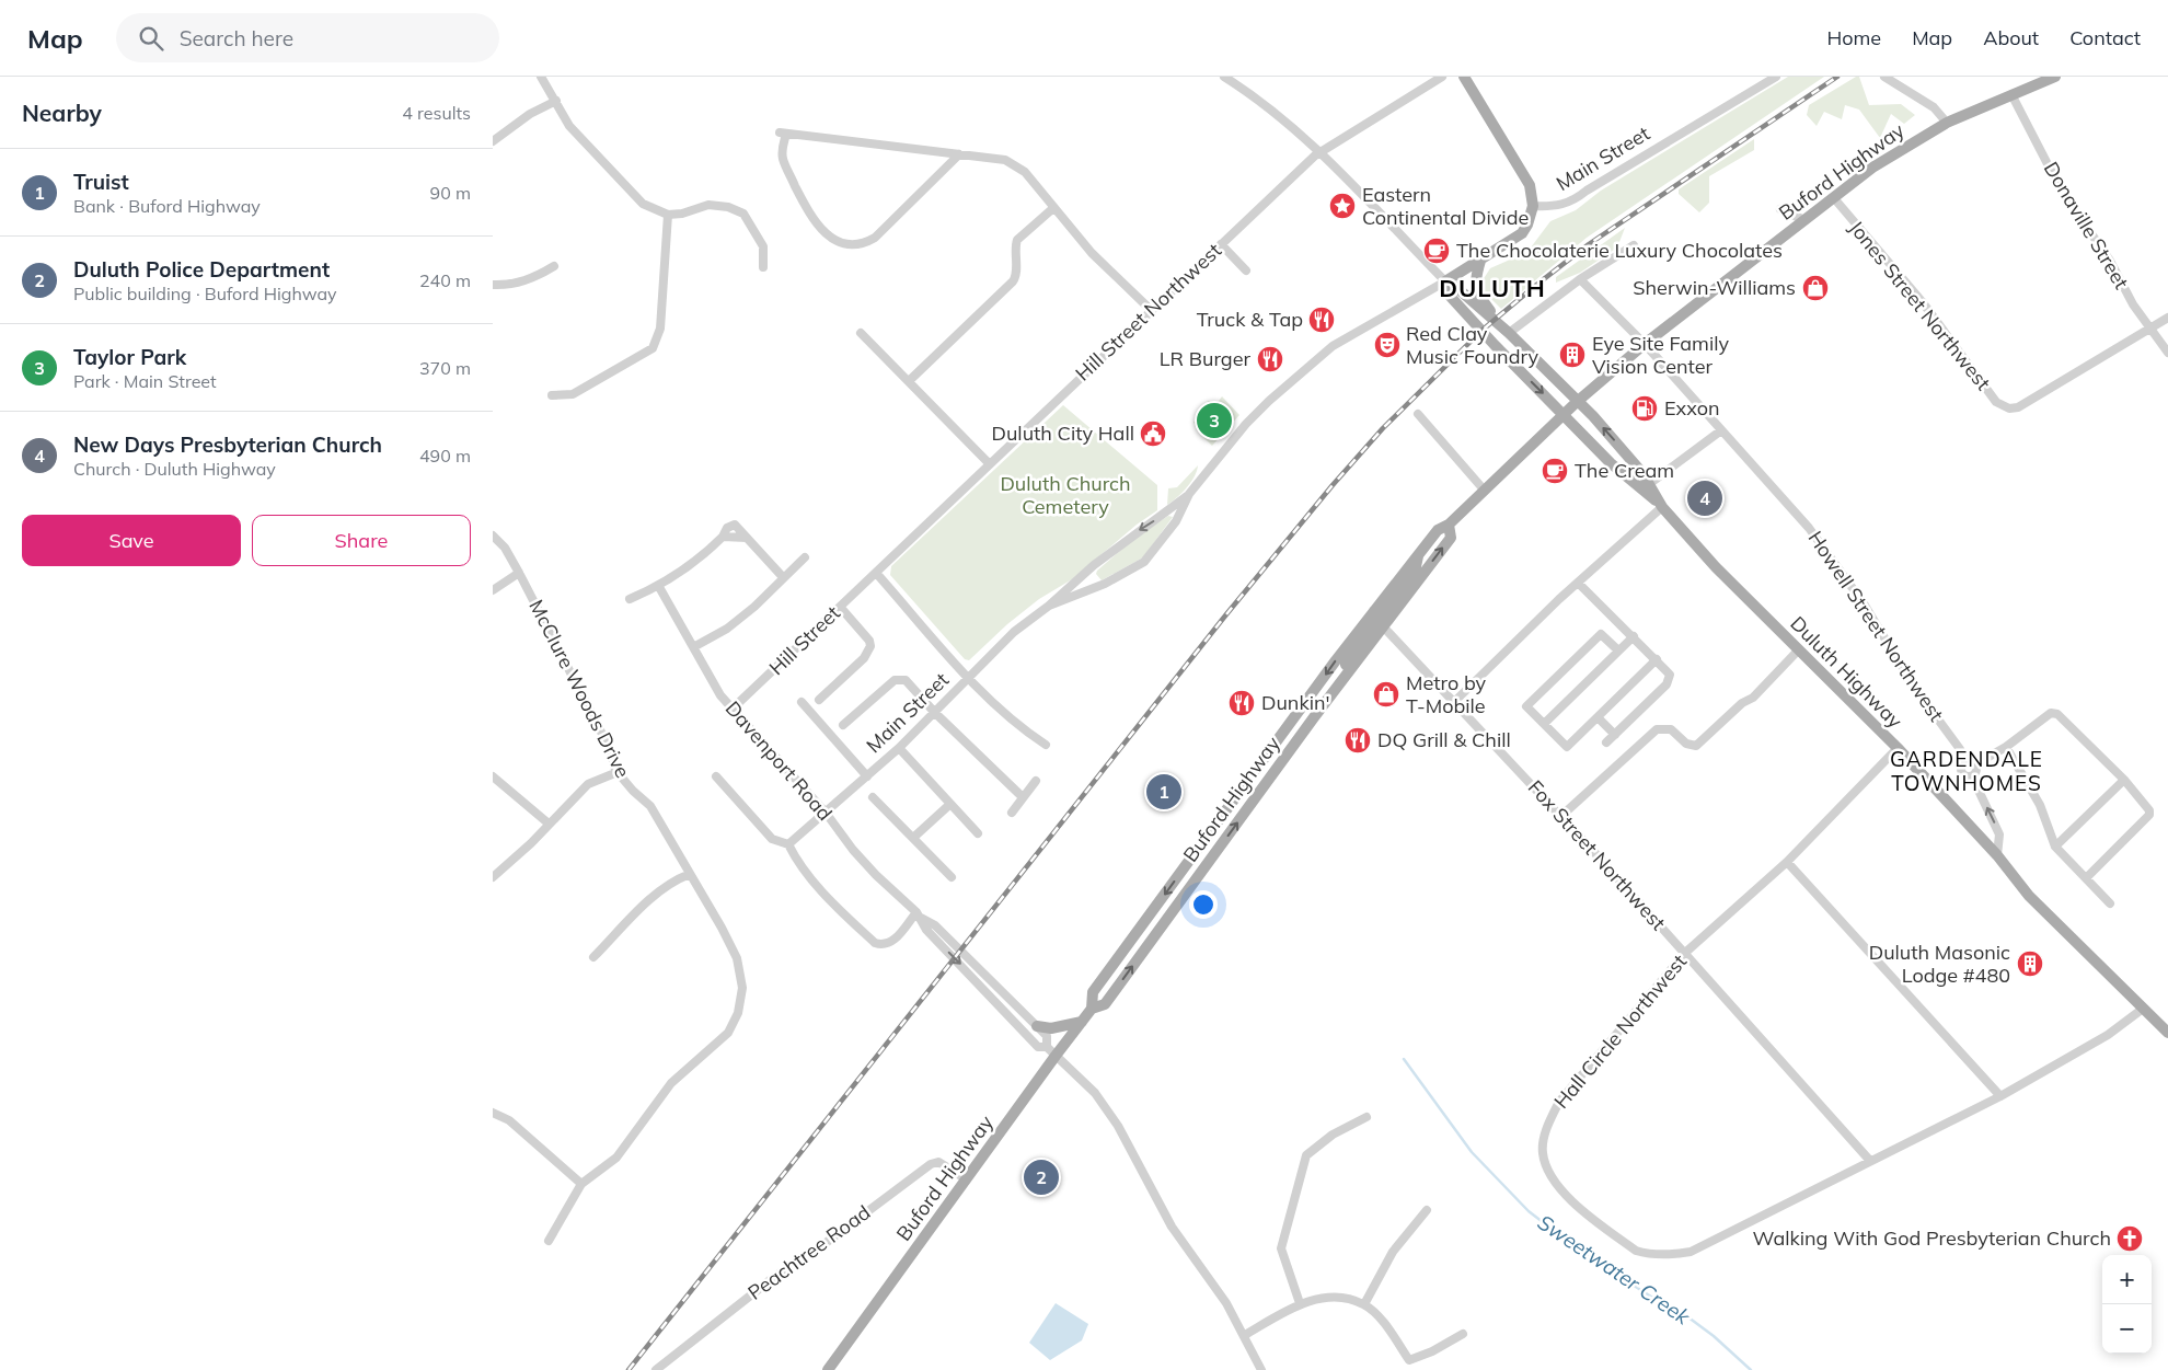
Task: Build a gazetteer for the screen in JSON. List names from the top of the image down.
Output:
{
  "streets": {
    "main road": ["Buford Highway", "Duluth Highway"],
    "street": [
      "Main Street",
      "Donaville Street",
      "Jones Street Northwest",
      "Hill Street Northwest",
      "Howell Street Northwest",
      "Hill Street",
      "McClure Woods Drive",
      "Davenport Road",
      "Fox Street Northwest",
      "Hall Circle Northwest",
      "Peachtree Road"
    ]
  },
  "crossings": [
    ["Main Street", "Davenport Road"],
    ["Buford Highway", "Donaville Street"],
    ["Buford Highway", "Jones Street Northwest"],
    ["Buford Highway", "Howell Street Northwest"],
    ["Buford Highway", "Duluth Highway"],
    ["Buford Highway", "Davenport Road"],
    ["Buford Highway", "Fox Street Northwest"],
    ["Buford Highway", "Peachtree Road"],
    ["Donaville Street", "Jones Street Northwest"],
    ["Hill Street Northwest", "Hill Street"],
    ["Hill Street", "Davenport Road"],
    ["Duluth Highway", "Hall Circle Northwest"],
    ["Fox Street Northwest", "Hall Circle Northwest"]
  ],
  "districts": ["DULUTH", "GARDENDALE TOWNHOMES"],
  "water": ["Sweetwater Creek"],
  "parks": ["Duluth Church Cemetery"],
  "places": {
    "place": ["Eastern Continental Divide"],
    "cafe": ["The Chocolaterie Luxury Chocolates", "The Cream"],
    "shop": ["Sherwin-Williams", "Metro by T-Mobile"],
    "restaurant": [
      "Truck & Tap",
      "LR Burger",
      "Dunkin'",
      "DQ Grill & Chill"
    ],
    "theatre": ["Red Clay Music Foundry"],
    "building": ["Eye Site Family Vision Center", "Duluth Masonic Lodge #480"],
    "fuel station": ["Exxon"],
    "public building": ["Duluth City Hall"],
    "church": ["Walking With God Presbyterian Church"]
  },
  "page": {
    "header": "Map",
    "search": "Search here",
    "nav": [
      "Home",
      "Map",
      "About",
      "Contact"
    ],
    "heading": ["Nearby", "4 results"],
    "list": [
      {
        "mark": "1",
        "name": "Truist",
        "note": "Bank · Buford Highway",
        "value": "90 m"
      },
      {
        "mark": "2",
        "name": "Duluth Police Department",
        "note": "Public building · Buford Highway",
        "value": "240 m"
      },
      {
        "mark": "3",
        "name": "Taylor Park",
        "note": "Park · Main Street",
        "value": "370 m"
      },
      {
        "mark": "4",
        "name": "New Days Presbyterian Church",
        "note": "Church · Duluth Highway",
        "value": "490 m"
      }
    ],
    "pins": [
      "3",
      "4",
      "1",
      "2"
    ],
    "buttons": ["Save", "Share"],
    "map_buttons": ["+", "−"]
  }
}
